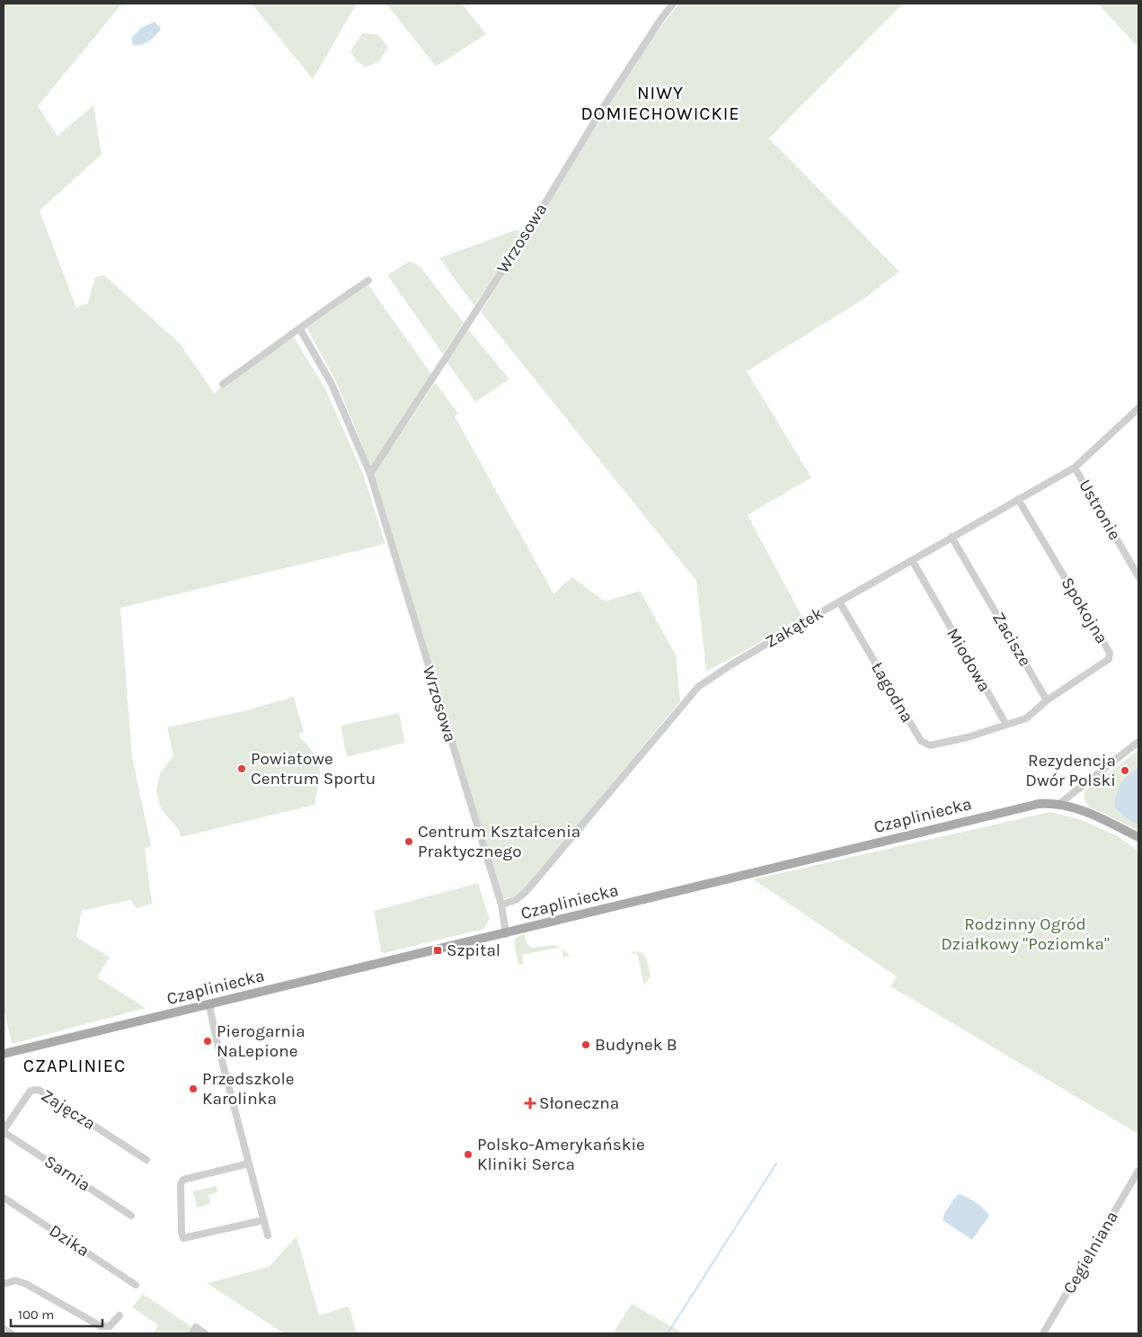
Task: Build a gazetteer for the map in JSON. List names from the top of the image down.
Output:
{
  "streets": {
    "main road": ["Czapliniecka"],
    "street": [
      "Wrzosowa",
      "Ustronie",
      "Spokojna",
      "Zakątek",
      "Zacisze",
      "Miodowa",
      "Łagodna",
      "Zajęcza",
      "Sarnia",
      "Dzika",
      "Cegielniana"
    ]
  },
  "crossings": [
    ["Wrzosowa", "Zakątek"],
    ["Wrzosowa", "Czapliniecka"],
    ["Ustronie", "Zakątek"],
    ["Spokojna", "Zakątek"],
    ["Spokojna", "Zacisze"],
    ["Zakątek", "Zacisze"],
    ["Zakątek", "Miodowa"],
    ["Zakątek", "Łagodna"],
    ["Miodowa", "Łagodna"],
    ["Zajęcza", "Sarnia"]
  ],
  "districts": ["NIWY DOMIECHOWICKIE", "CZAPLINIEC"],
  "parks": ["Rodzinny Ogród Działkowy \"Poziomka\""],
  "places": {
    "other": [
      "Powiatowe Centrum Sportu",
      "Rezydencja Dwór Polski",
      "Centrum Kształcenia Praktycznego",
      "Pierogarnia NaLepione",
      "Budynek B",
      "Przedszkole Karolinka",
      "Polsko-Amerykańskie Kliniki Serca"
    ],
    "transit": ["Szpital"],
    "health": ["Słoneczna"]
  },
  "scale_bar": "100 m"
}
